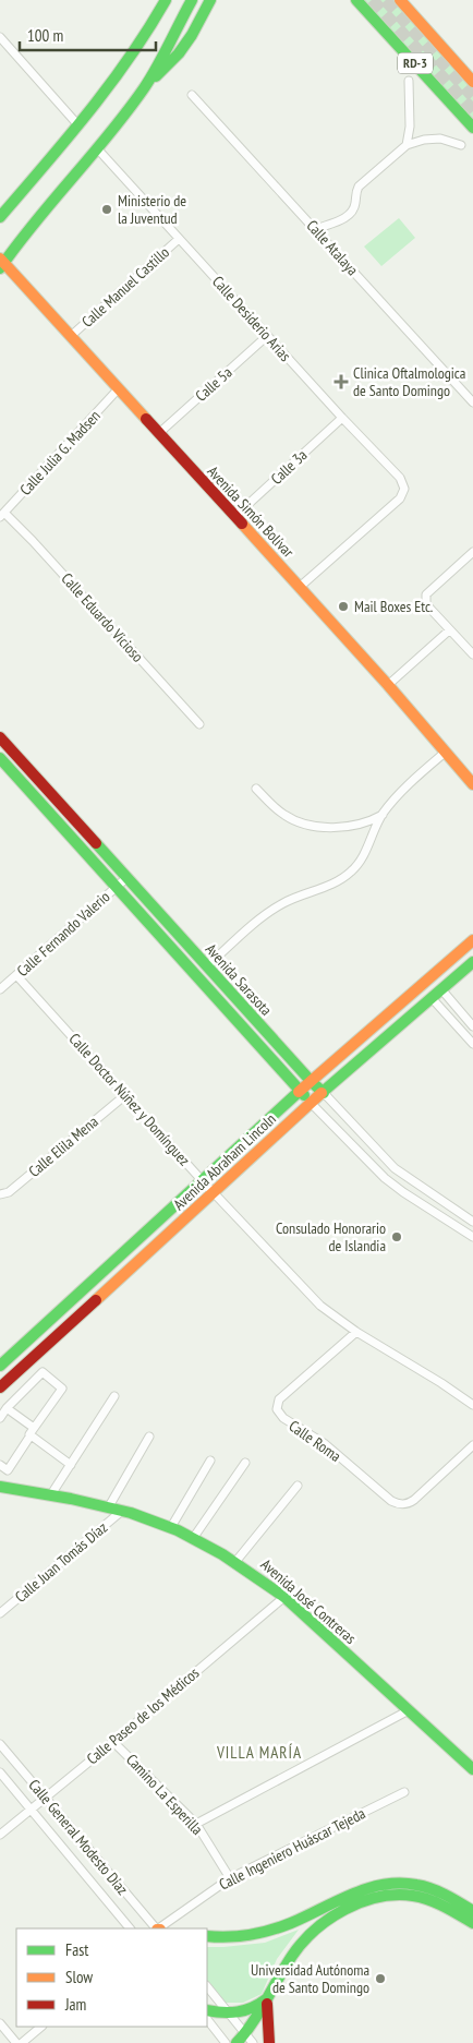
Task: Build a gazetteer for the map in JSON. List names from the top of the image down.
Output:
{
  "streets": {
    "main road": [
      "RD-3",
      "Avenida Simón Bolívar",
      "Avenida Sarasota",
      "Avenida Abraham Lincoln",
      "Avenida José Contreras"
    ],
    "street": [
      "Calle Atalaya",
      "Calle Manuel Castillo",
      "Calle Desiderio Arias",
      "Calle 5a",
      "Calle Julia G. Madsen",
      "Calle 3a",
      "Calle Eduardo Vicioso",
      "Calle Fernando Valerio",
      "Calle Doctor Núñez y Domínguez",
      "Calle Elila Mena",
      "Calle Roma",
      "Calle Juan Tomás Díaz",
      "Calle Paseo de los Médicos",
      "Camino La Esperilla",
      "Calle General Modesto Díaz",
      "Calle Ingeniero Huáscar Tejeda"
    ]
  },
  "crossings": [
    ["Calle Manuel Castillo", "Calle Desiderio Arias"],
    ["Calle Manuel Castillo", "Avenida Simón Bolívar"],
    ["Calle Desiderio Arias", "Calle 5a"],
    ["Calle Desiderio Arias", "Calle 3a"],
    ["Calle Desiderio Arias", "Avenida Simón Bolívar"],
    ["Calle 5a", "Avenida Simón Bolívar"],
    ["Calle Julia G. Madsen", "Avenida Simón Bolívar"],
    ["Calle Julia G. Madsen", "Calle Eduardo Vicioso"],
    ["Calle 3a", "Avenida Simón Bolívar"],
    ["Calle Fernando Valerio", "Avenida Sarasota"],
    ["Calle Fernando Valerio", "Calle Doctor Núñez y Domínguez"],
    ["Avenida Sarasota", "Avenida Abraham Lincoln"],
    ["Calle Doctor Núñez y Domínguez", "Calle Elila Mena"],
    ["Calle Doctor Núñez y Domínguez", "Avenida Abraham Lincoln"],
    ["Calle Doctor Núñez y Domínguez", "Calle Roma"],
    ["Calle Juan Tomás Díaz", "Avenida José Contreras"],
    ["Avenida José Contreras", "Calle Paseo de los Médicos"],
    ["Calle Paseo de los Médicos", "Camino La Esperilla"],
    ["Calle Paseo de los Médicos", "Calle General Modesto Díaz"],
    ["Camino La Esperilla", "Calle Ingeniero Huáscar Tejeda"]
  ],
  "districts": ["VILLA MARÍA"],
  "places": {
    "other": [
      "Ministerio de la Juventud",
      "Mail Boxes Etc.",
      "Consulado Honorario de Islandia",
      "Universidad Autónoma de Santo Domingo"
    ],
    "health": ["Clinica Oftalmologica de Santo Domingo"]
  },
  "legend": ["Fast", "Slow", "Jam"],
  "scale_bar": "100 m"
}
